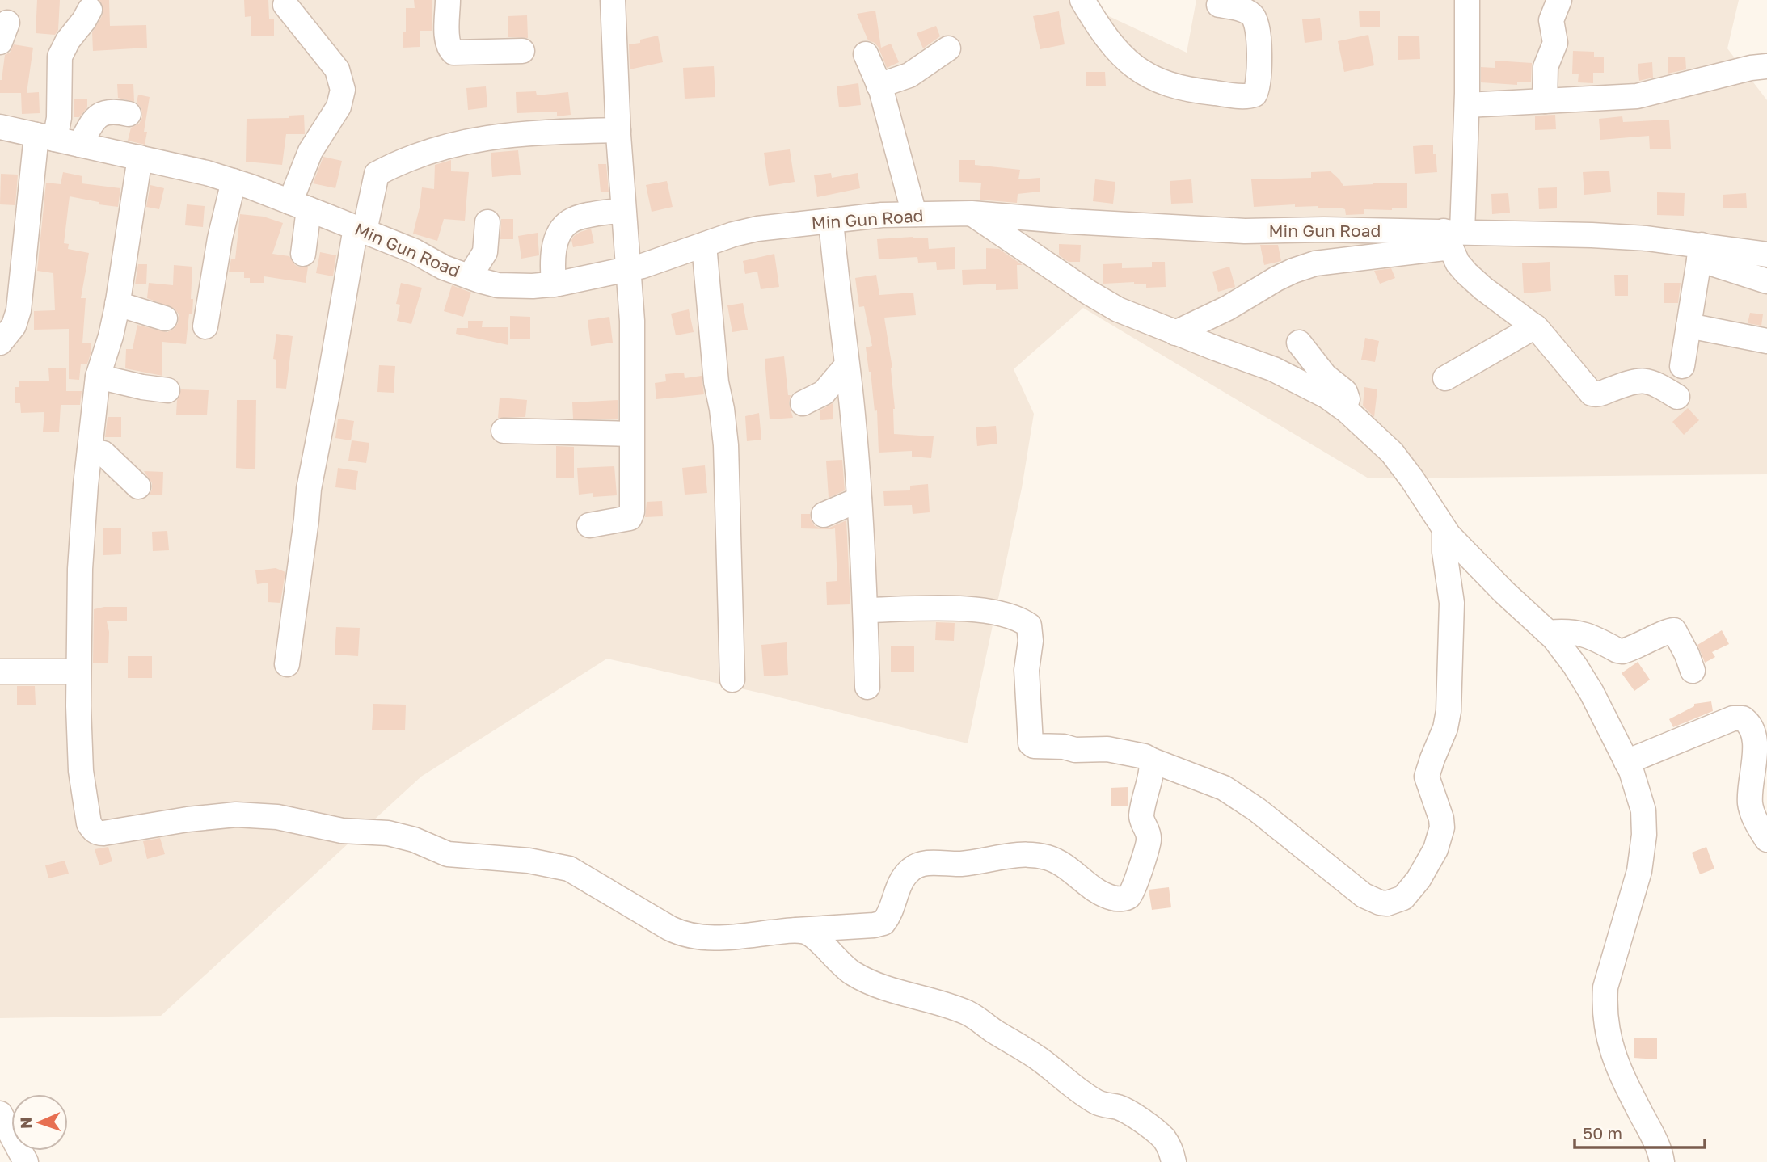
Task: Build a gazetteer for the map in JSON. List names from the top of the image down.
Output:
{
  "streets": {
    "street": ["Min Gun Road"]
  },
  "scale_bar": "50 m",
  "north": "left"
}
